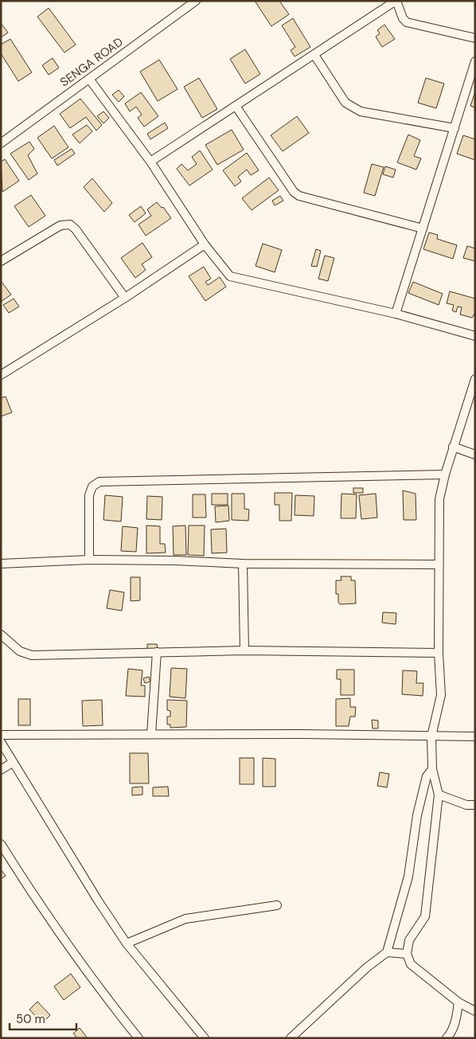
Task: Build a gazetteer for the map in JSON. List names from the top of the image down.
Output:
{
  "streets": {
    "street": ["SENGA ROAD"]
  },
  "scale_bar": "50 m"
}
